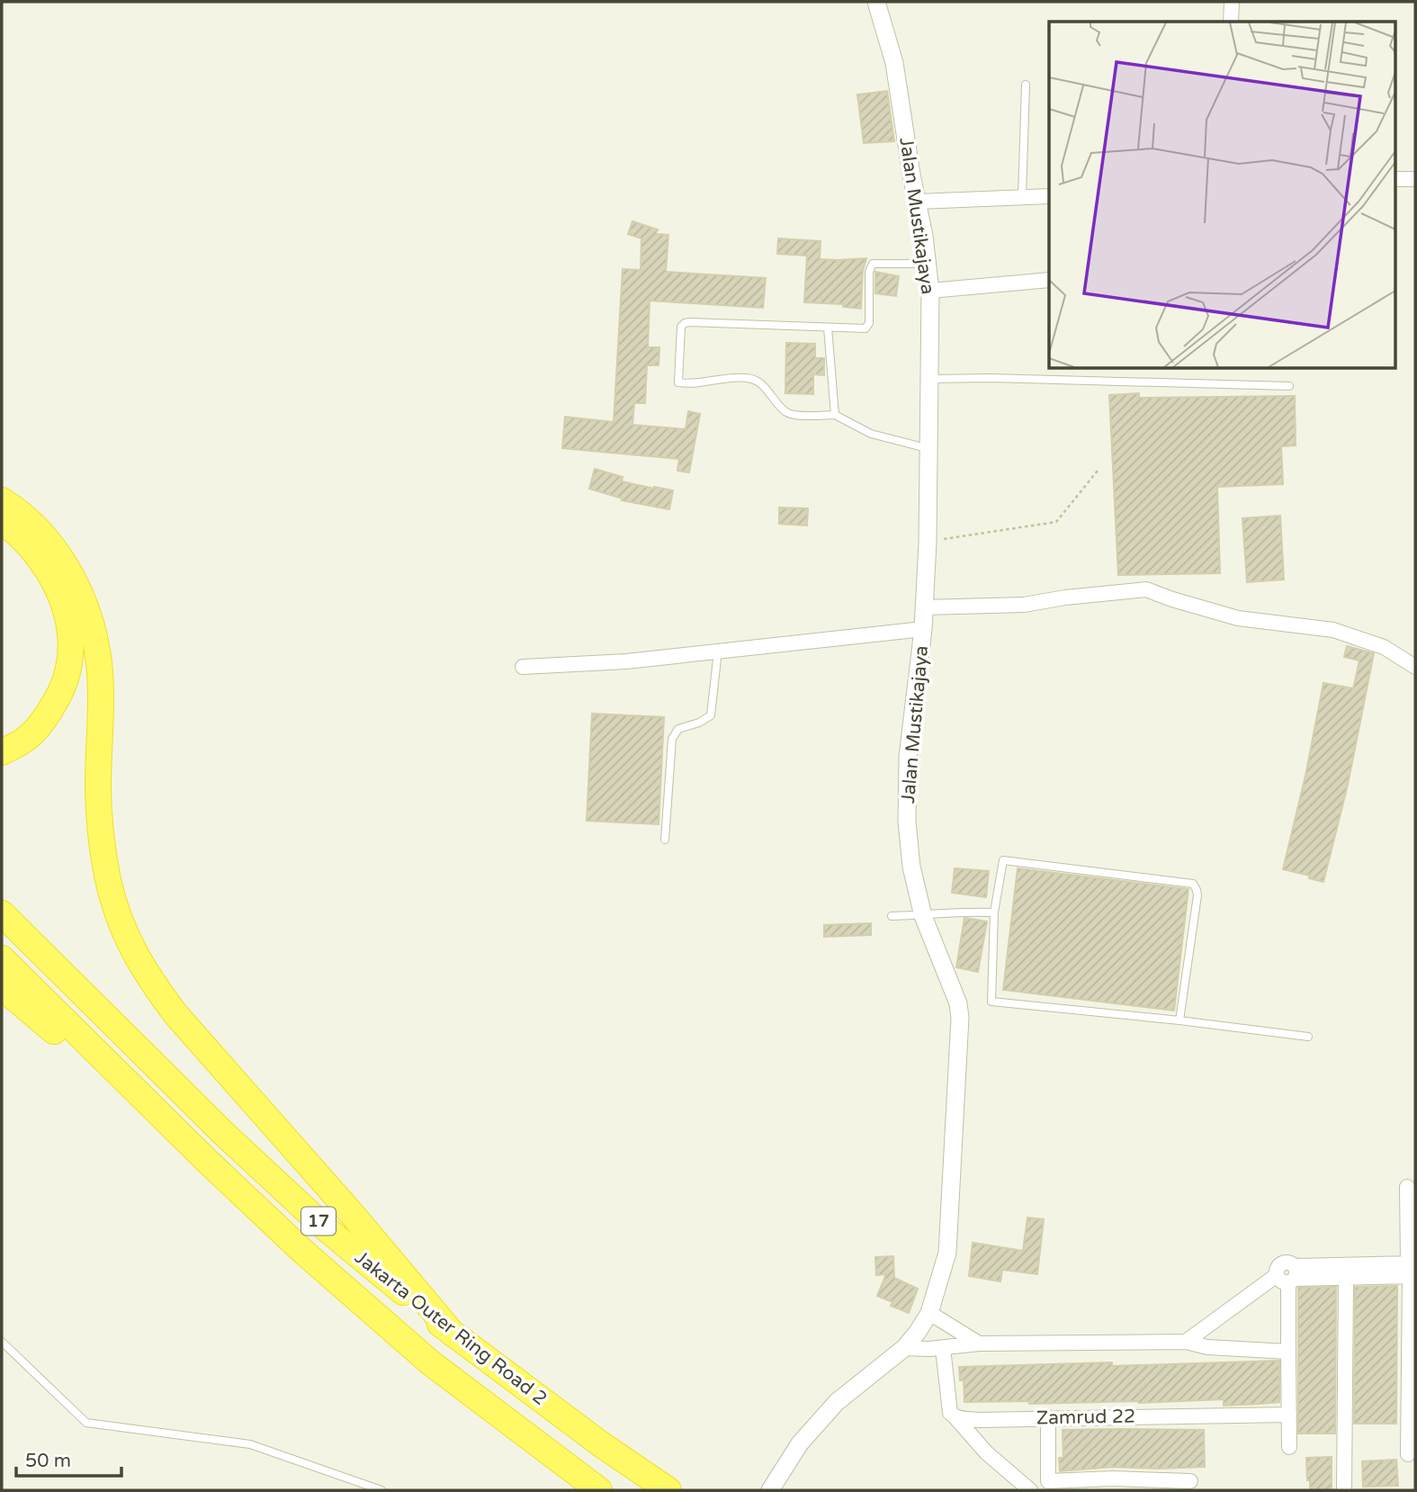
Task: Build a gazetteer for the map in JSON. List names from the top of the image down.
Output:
{
  "streets": {
    "highway": ["17", "Jakarta Outer Ring Road 2"],
    "street": ["Jalan Mustikajaya", "Zamrud 22"]
  },
  "scale_bar": "50 m"
}
